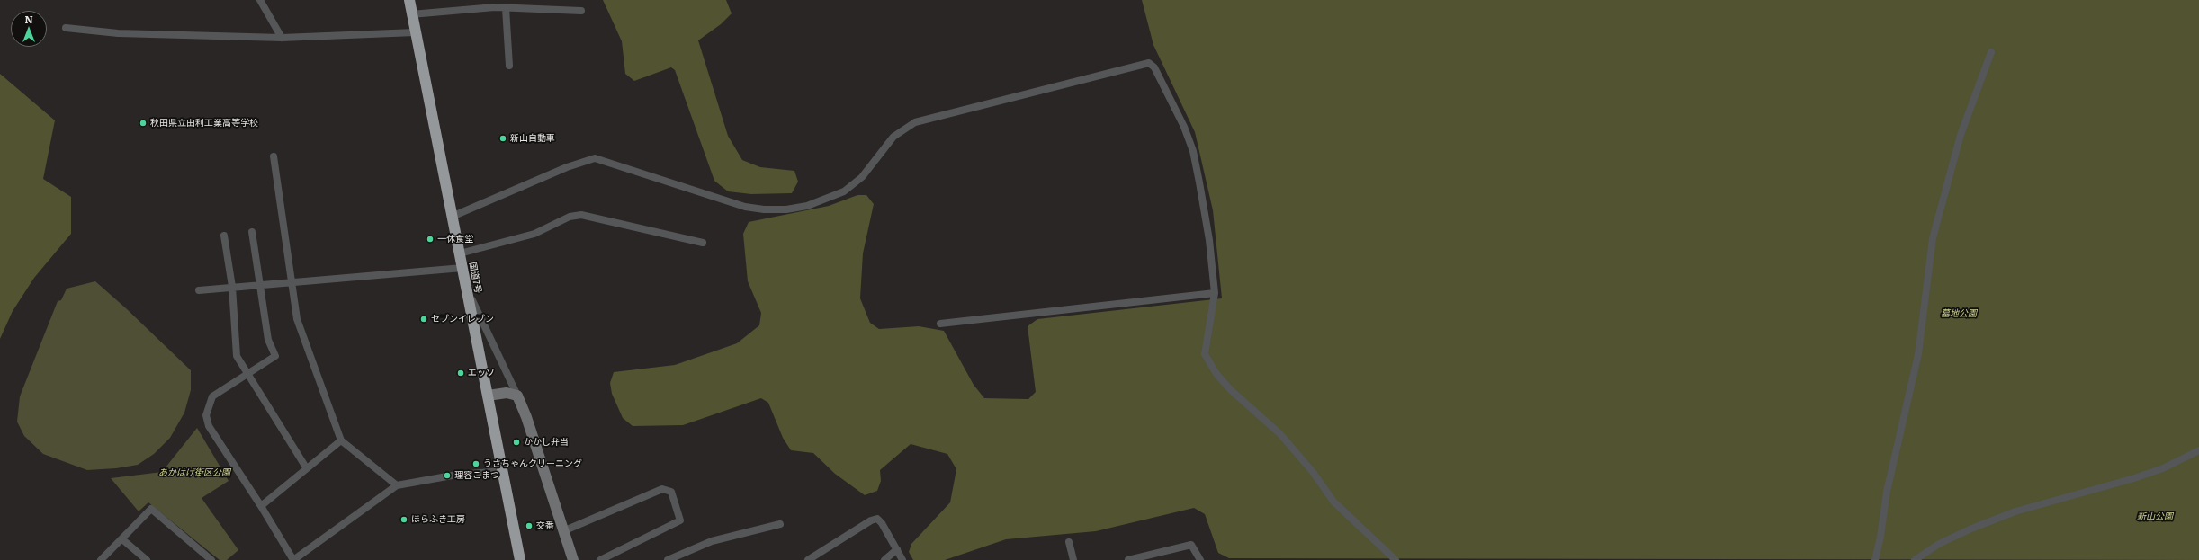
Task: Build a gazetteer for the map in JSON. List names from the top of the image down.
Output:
{
  "streets": {
    "highway": ["国道7号"]
  },
  "parks": ["墓地公園", "あかはげ街区公園", "新山公園"],
  "places": [
    "秋田県立由利工業高等学校",
    "新山自動車",
    "一休食堂",
    "セブンイレブン",
    "エッソ",
    "かかし弁当",
    "うさちゃんクリーニング",
    "理容こまつ",
    "ほらふき工房",
    "交番"
  ],
  "north": "top"
}
